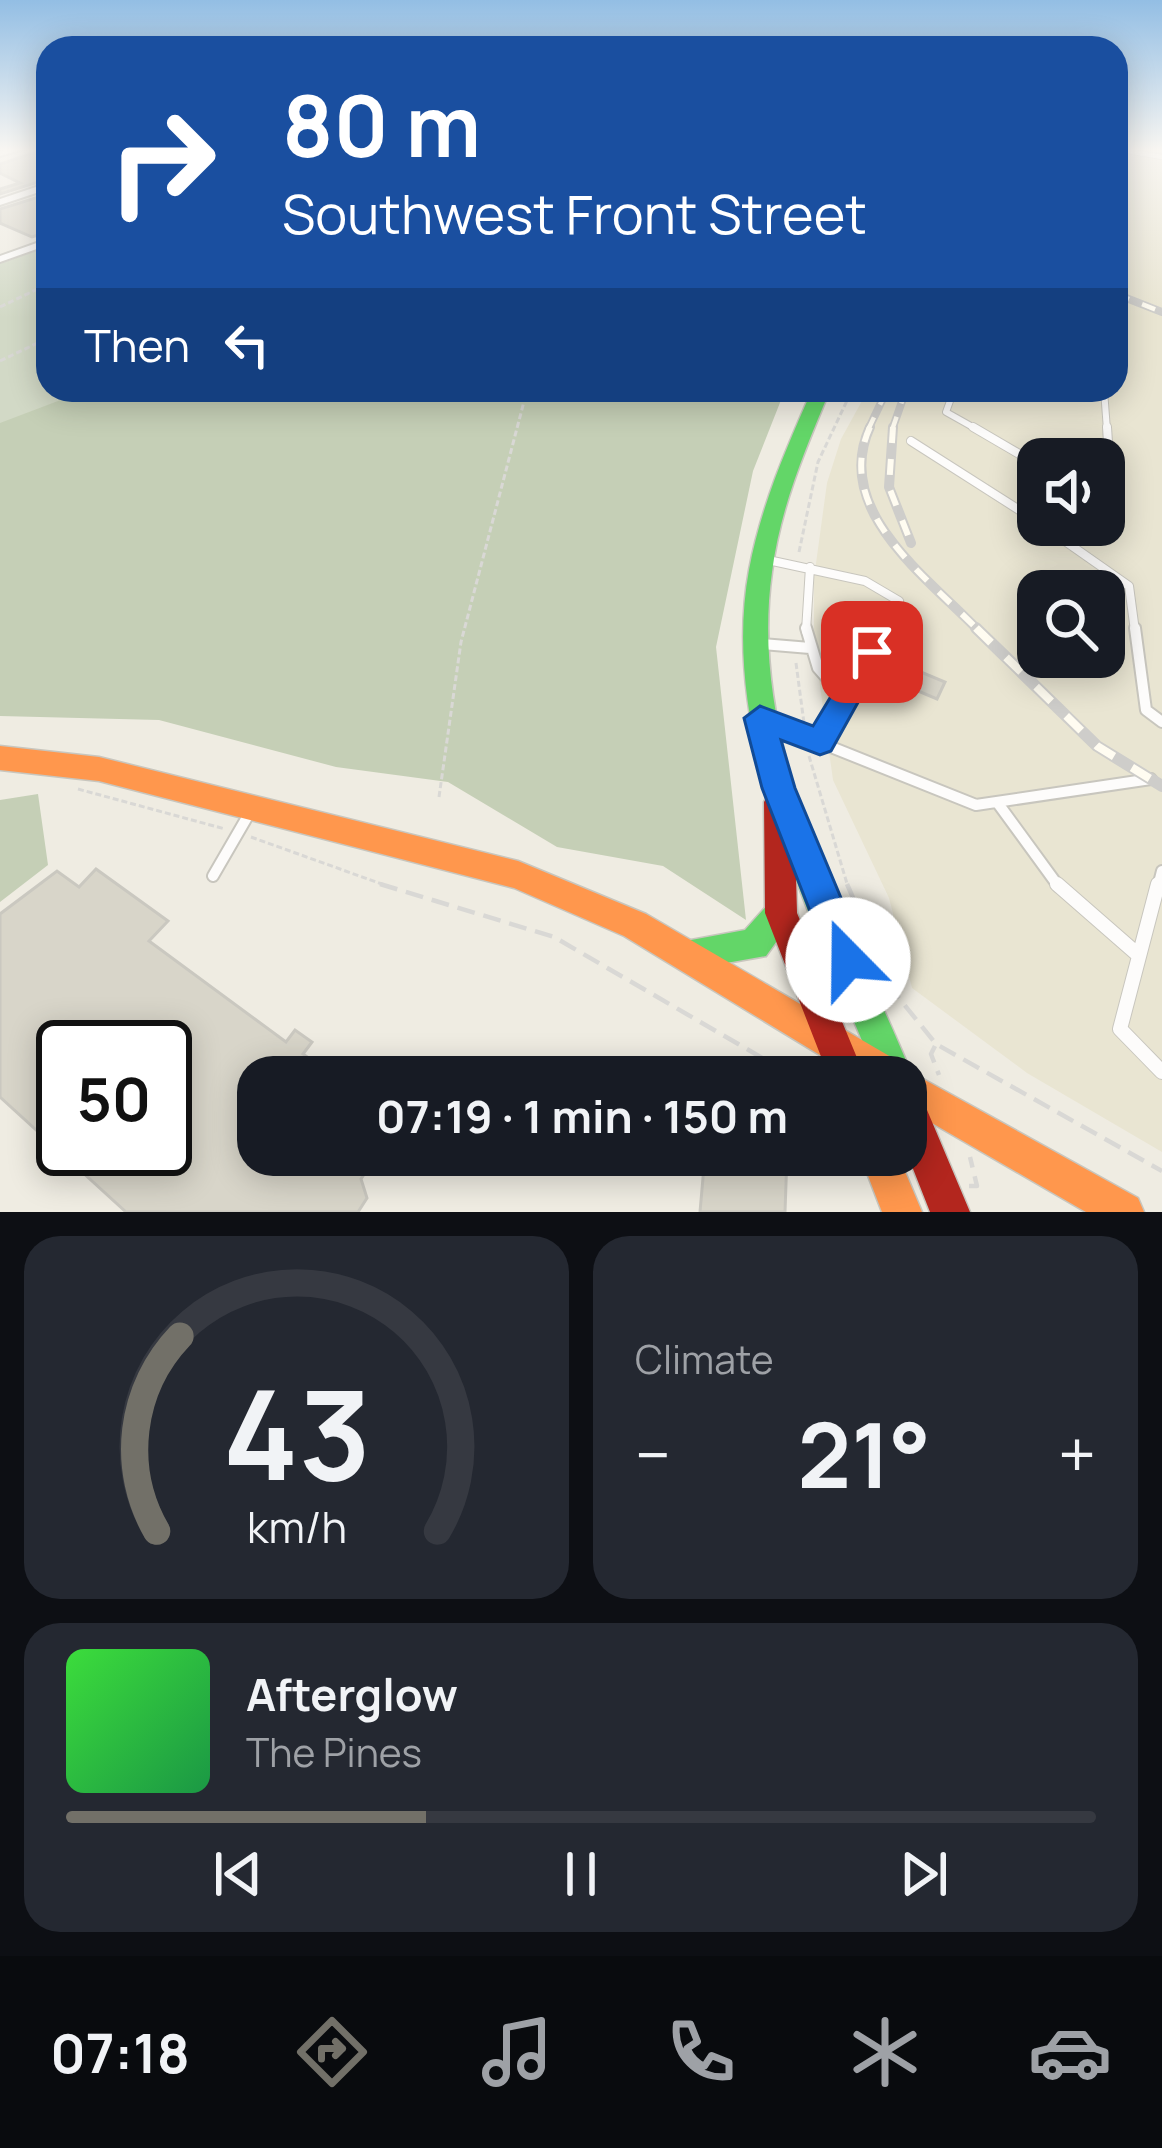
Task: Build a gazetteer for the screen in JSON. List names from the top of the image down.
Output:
{
  "page": {
    "turn": ["80 m", "Southwest Front Street"],
    "then": "Then",
    "limit": "50",
    "trip": "07:19 · 1 min · 150 m",
    "tile": "Climate",
    "heat": ["−", "21°", "+"],
    "song": ["Afterglow", "The Pines"],
    "tabs": "07:18",
    "gauge": ["43", "km/h"]
  }
}
